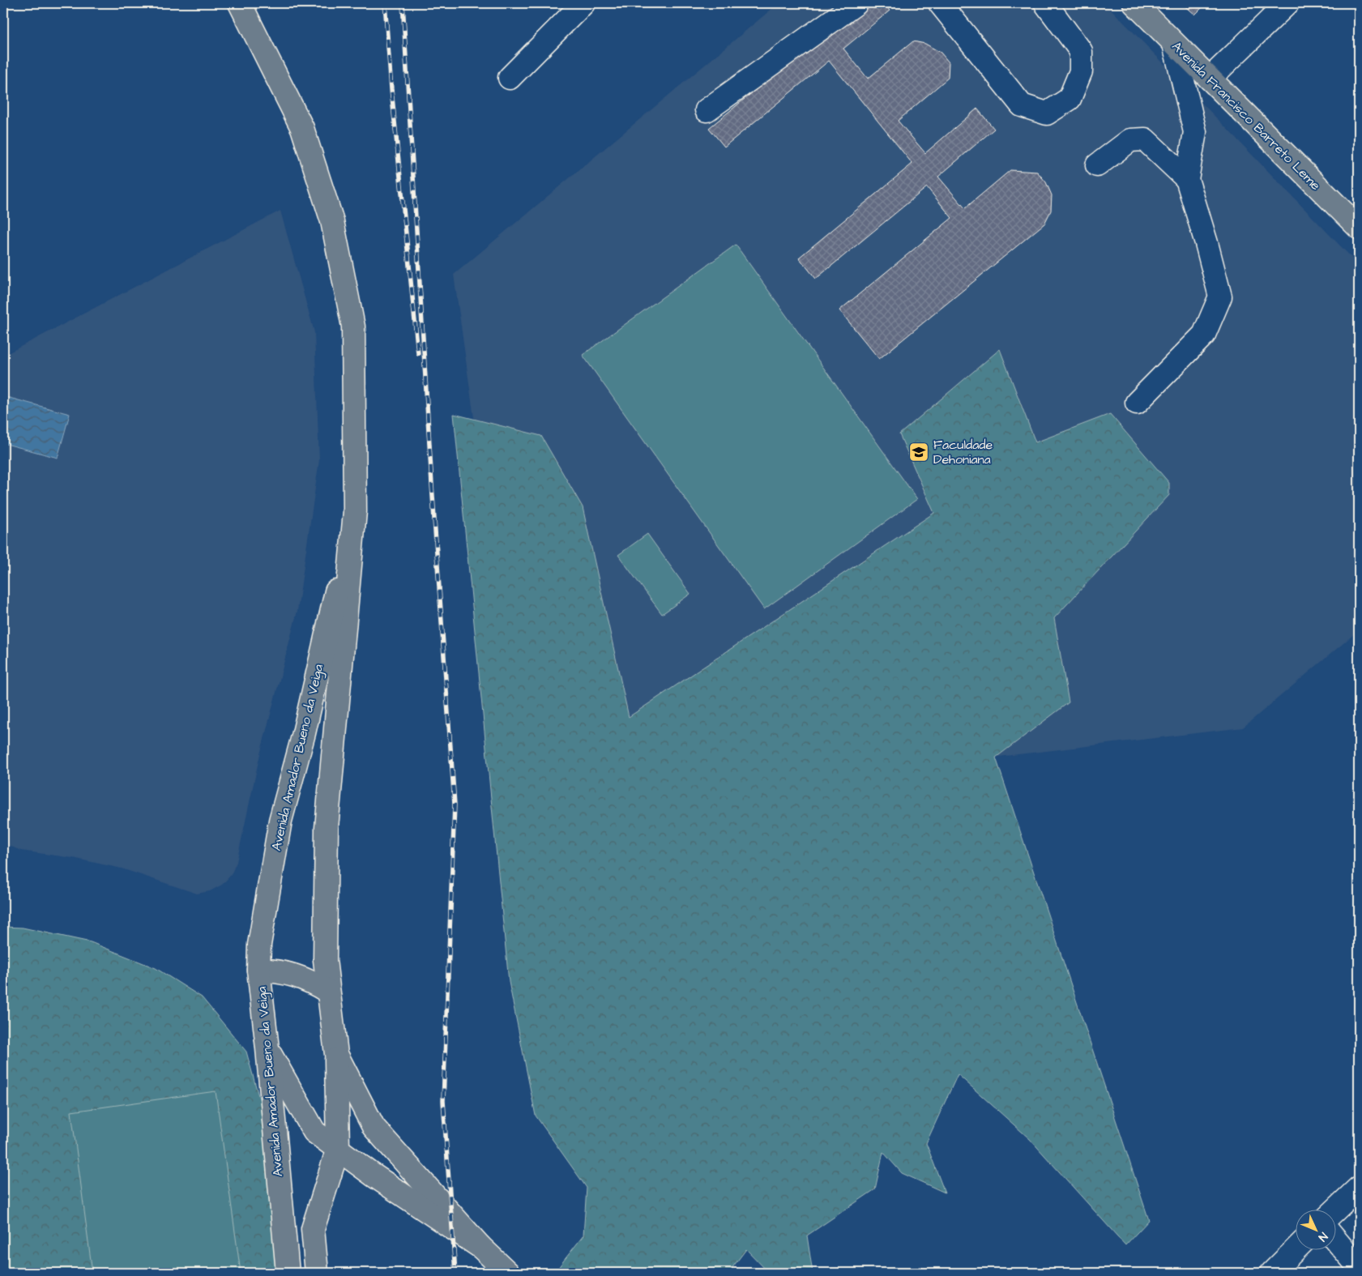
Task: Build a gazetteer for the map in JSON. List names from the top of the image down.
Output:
{
  "streets": {
    "main road": ["Avenida Francisco Barreto Leme", "Avenida Amador Bueno da Veiga"]
  },
  "places": {
    "school or university": ["Faculdade Dehoniana"]
  },
  "north": "bottom right"
}
